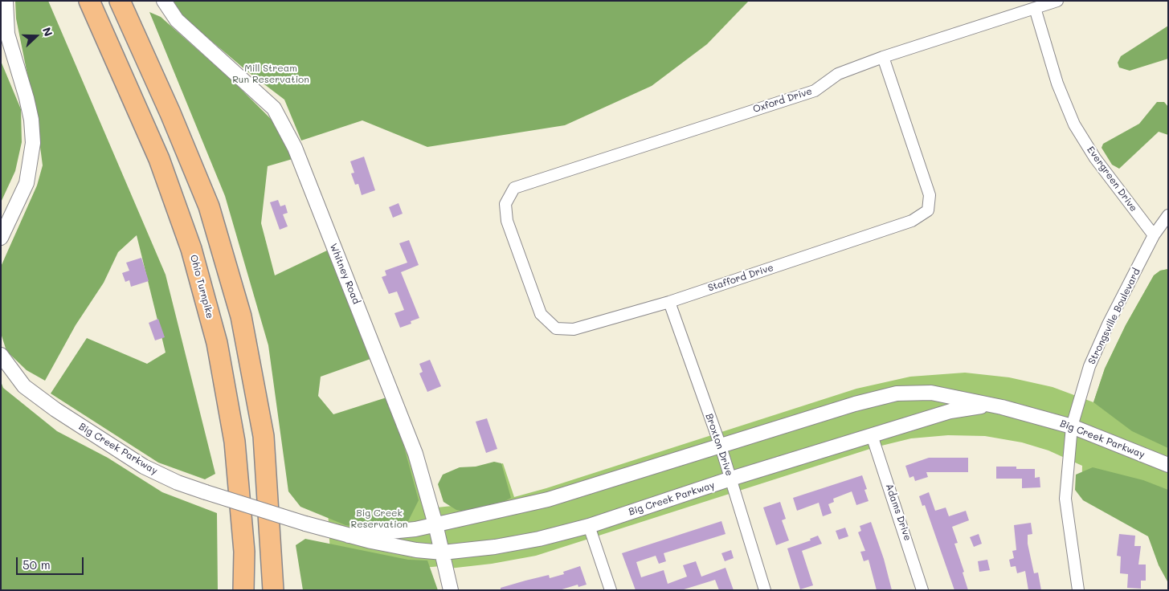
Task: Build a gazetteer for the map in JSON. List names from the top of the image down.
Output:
{
  "streets": {
    "highway": ["Ohio Turnpike"],
    "street": [
      "Oxford Drive",
      "Evergreen Drive",
      "Whitney Road",
      "Stafford Drive",
      "Strongsville Boulevard",
      "Big Creek Parkway",
      "Broxton Drive",
      "Adams Drive"
    ]
  },
  "crossings": [
    ["Oxford Drive", "Evergreen Drive"],
    ["Oxford Drive", "Stafford Drive"],
    ["Evergreen Drive", "Strongsville Boulevard"],
    ["Whitney Road", "Big Creek Parkway"],
    ["Stafford Drive", "Broxton Drive"],
    ["Strongsville Boulevard", "Big Creek Parkway"],
    ["Big Creek Parkway", "Broxton Drive"],
    ["Big Creek Parkway", "Adams Drive"]
  ],
  "parks": ["Mill Stream Run Reservation", "Big Creek Reservation"],
  "scale_bar": "50 m",
  "north": "right"
}
